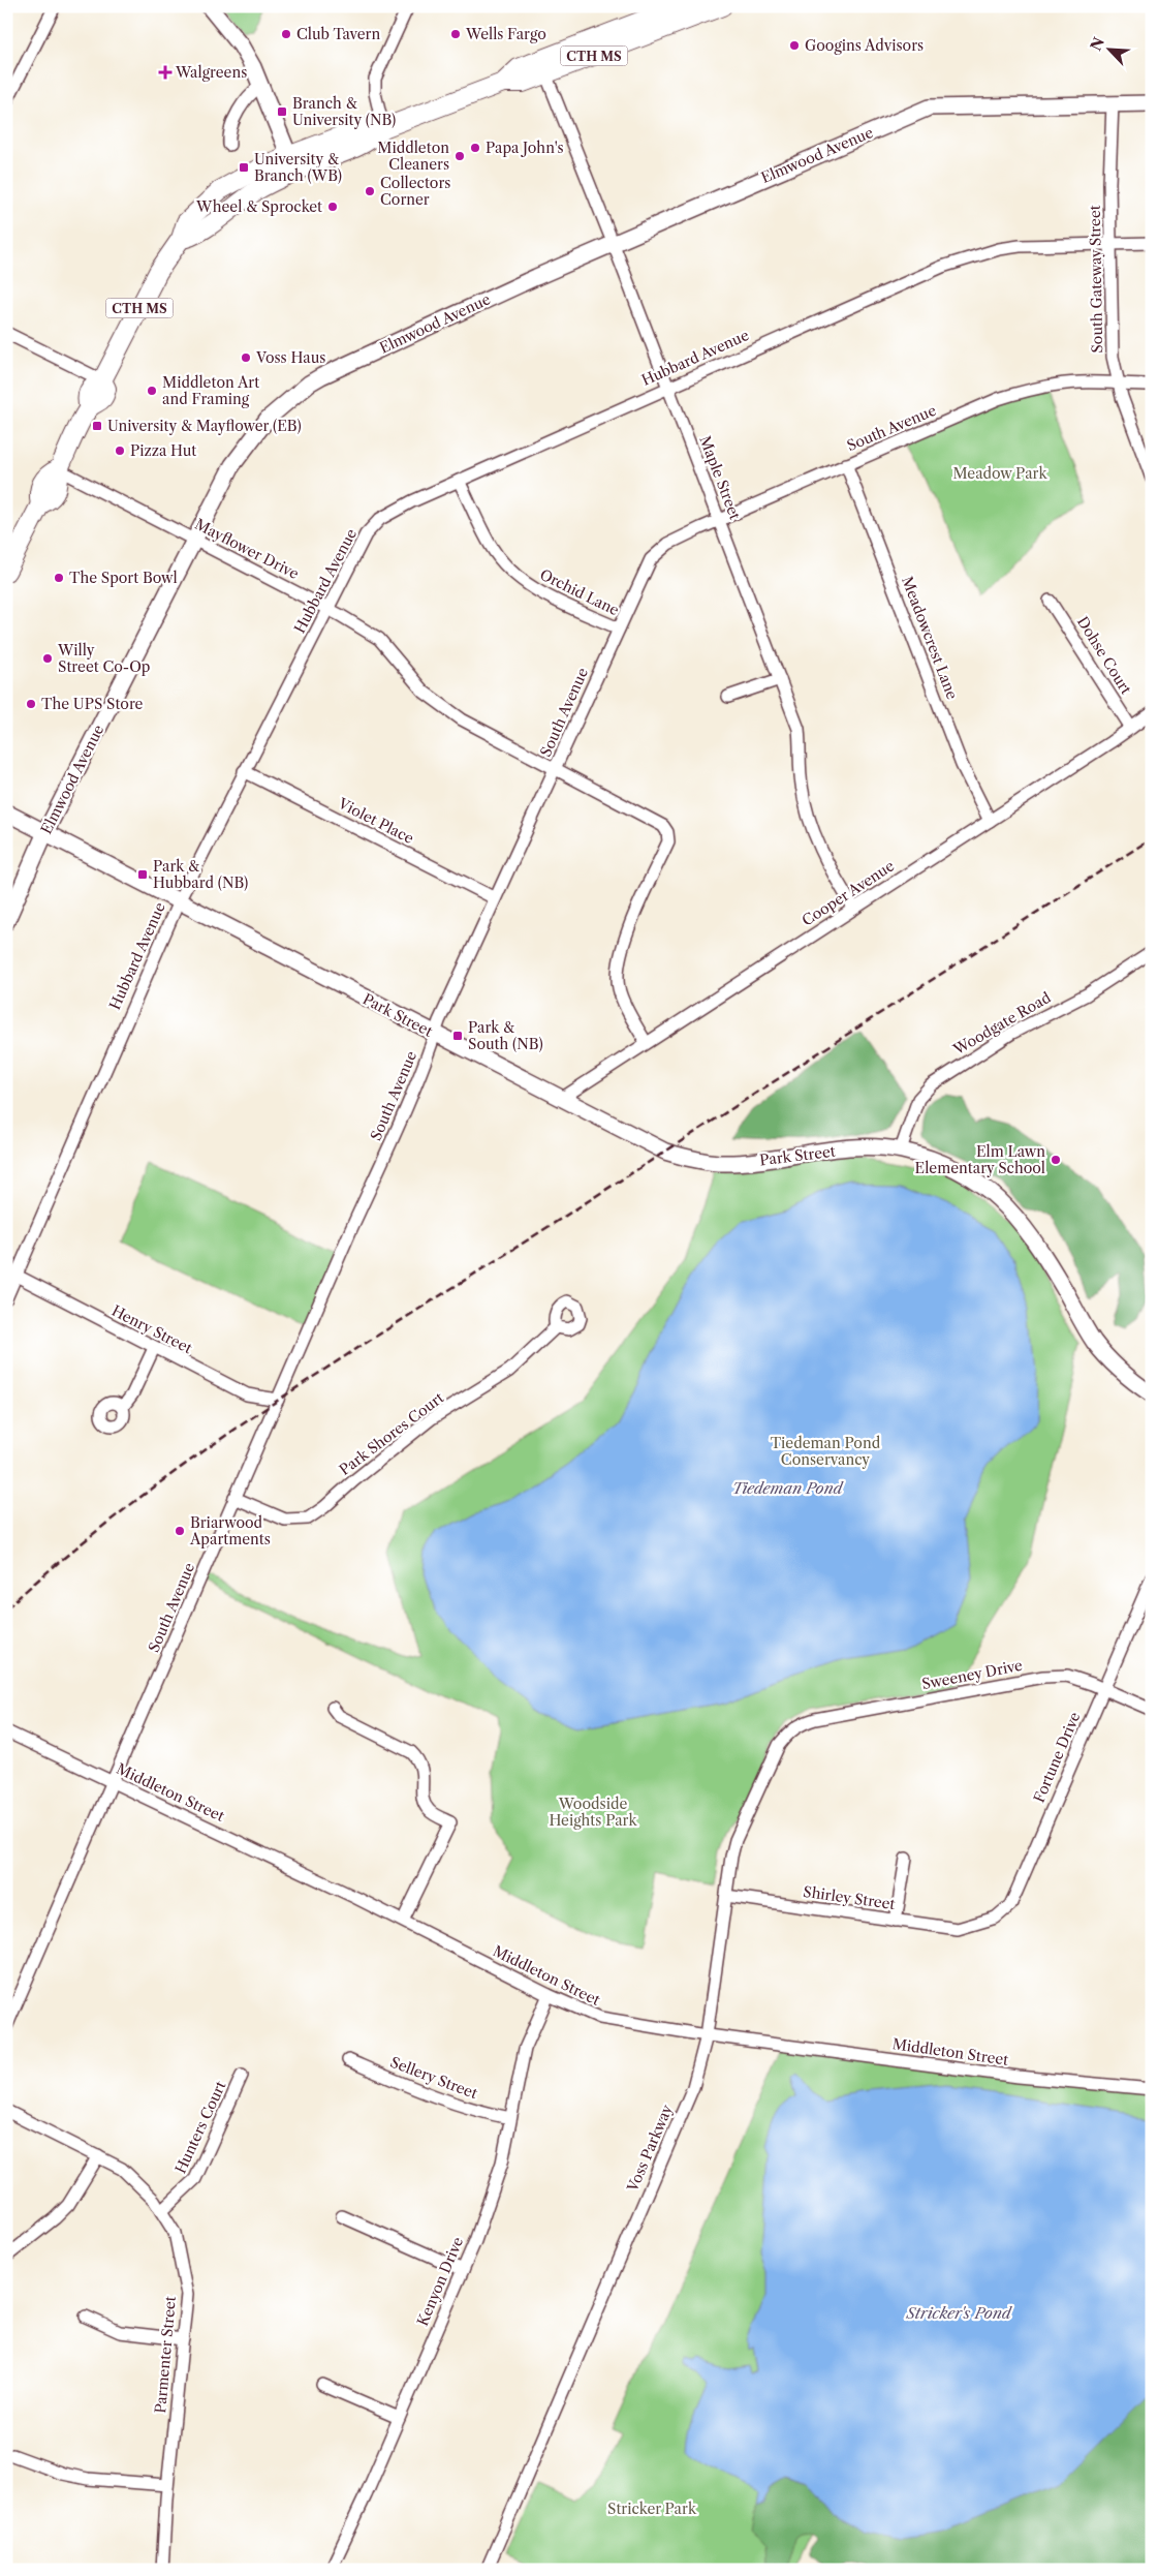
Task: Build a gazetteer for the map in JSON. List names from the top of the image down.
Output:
{
  "streets": {
    "main road": ["CTH MS"],
    "street": [
      "Elmwood Avenue",
      "South Gateway Street",
      "Hubbard Avenue",
      "South Avenue",
      "Maple Street",
      "Mayflower Drive",
      "Orchid Lane",
      "Meadowcrest Lane",
      "Dohse Court",
      "Violet Place",
      "Cooper Avenue",
      "Park Street",
      "Woodgate Road",
      "Henry Street",
      "Park Shores Court",
      "Sweeney Drive",
      "Fortune Drive",
      "Middleton Street",
      "Shirley Street",
      "Sellery Street",
      "Hunters Court",
      "Voss Parkway",
      "Kenyon Drive",
      "Parmenter Street"
    ]
  },
  "crossings": [
    ["CTH MS", "Maple Street"],
    ["CTH MS", "Mayflower Drive"],
    ["Elmwood Avenue", "South Gateway Street"],
    ["Elmwood Avenue", "Maple Street"],
    ["Elmwood Avenue", "Mayflower Drive"],
    ["Elmwood Avenue", "Park Street"],
    ["South Gateway Street", "Hubbard Avenue"],
    ["South Gateway Street", "South Avenue"],
    ["Hubbard Avenue", "Maple Street"],
    ["Hubbard Avenue", "Mayflower Drive"],
    ["Hubbard Avenue", "Orchid Lane"],
    ["Hubbard Avenue", "Violet Place"],
    ["Hubbard Avenue", "Park Street"],
    ["Hubbard Avenue", "Henry Street"],
    ["South Avenue", "Maple Street"],
    ["South Avenue", "Mayflower Drive"],
    ["South Avenue", "Orchid Lane"],
    ["South Avenue", "Meadowcrest Lane"],
    ["South Avenue", "Violet Place"],
    ["South Avenue", "Park Street"],
    ["South Avenue", "Henry Street"],
    ["South Avenue", "Park Shores Court"],
    ["South Avenue", "Middleton Street"],
    ["Maple Street", "Cooper Avenue"],
    ["Mayflower Drive", "Cooper Avenue"],
    ["Meadowcrest Lane", "Cooper Avenue"],
    ["Dohse Court", "Cooper Avenue"],
    ["Cooper Avenue", "Park Street"],
    ["Park Street", "Woodgate Road"],
    ["Sweeney Drive", "Fortune Drive"],
    ["Sweeney Drive", "Voss Parkway"],
    ["Fortune Drive", "Shirley Street"],
    ["Middleton Street", "Voss Parkway"],
    ["Middleton Street", "Kenyon Drive"],
    ["Shirley Street", "Voss Parkway"],
    ["Sellery Street", "Kenyon Drive"],
    ["Hunters Court", "Parmenter Street"]
  ],
  "water": ["Tiedeman Pond", "Stricker's Pond"],
  "parks": [
    "Meadow Park",
    "Tiedeman Pond Conservancy",
    "Woodside Heights Park",
    "Stricker Park"
  ],
  "places": {
    "other": [
      "Club Tavern",
      "Wells Fargo",
      "Googins Advisors",
      "Papa John's",
      "Middleton Cleaners",
      "Collectors Corner",
      "Wheel & Sprocket",
      "Voss Haus",
      "Middleton Art and Framing",
      "Pizza Hut",
      "The Sport Bowl",
      "Willy Street Co-Op",
      "The UPS Store",
      "Elm Lawn Elementary School",
      "Briarwood Apartments"
    ],
    "health": ["Walgreens"],
    "transit": [
      "Branch & University (NB)",
      "University & Branch (WB)",
      "University & Mayflower (EB)",
      "Park & Hubbard (NB)",
      "Park & South (NB)"
    ]
  },
  "north": "top left"
}
